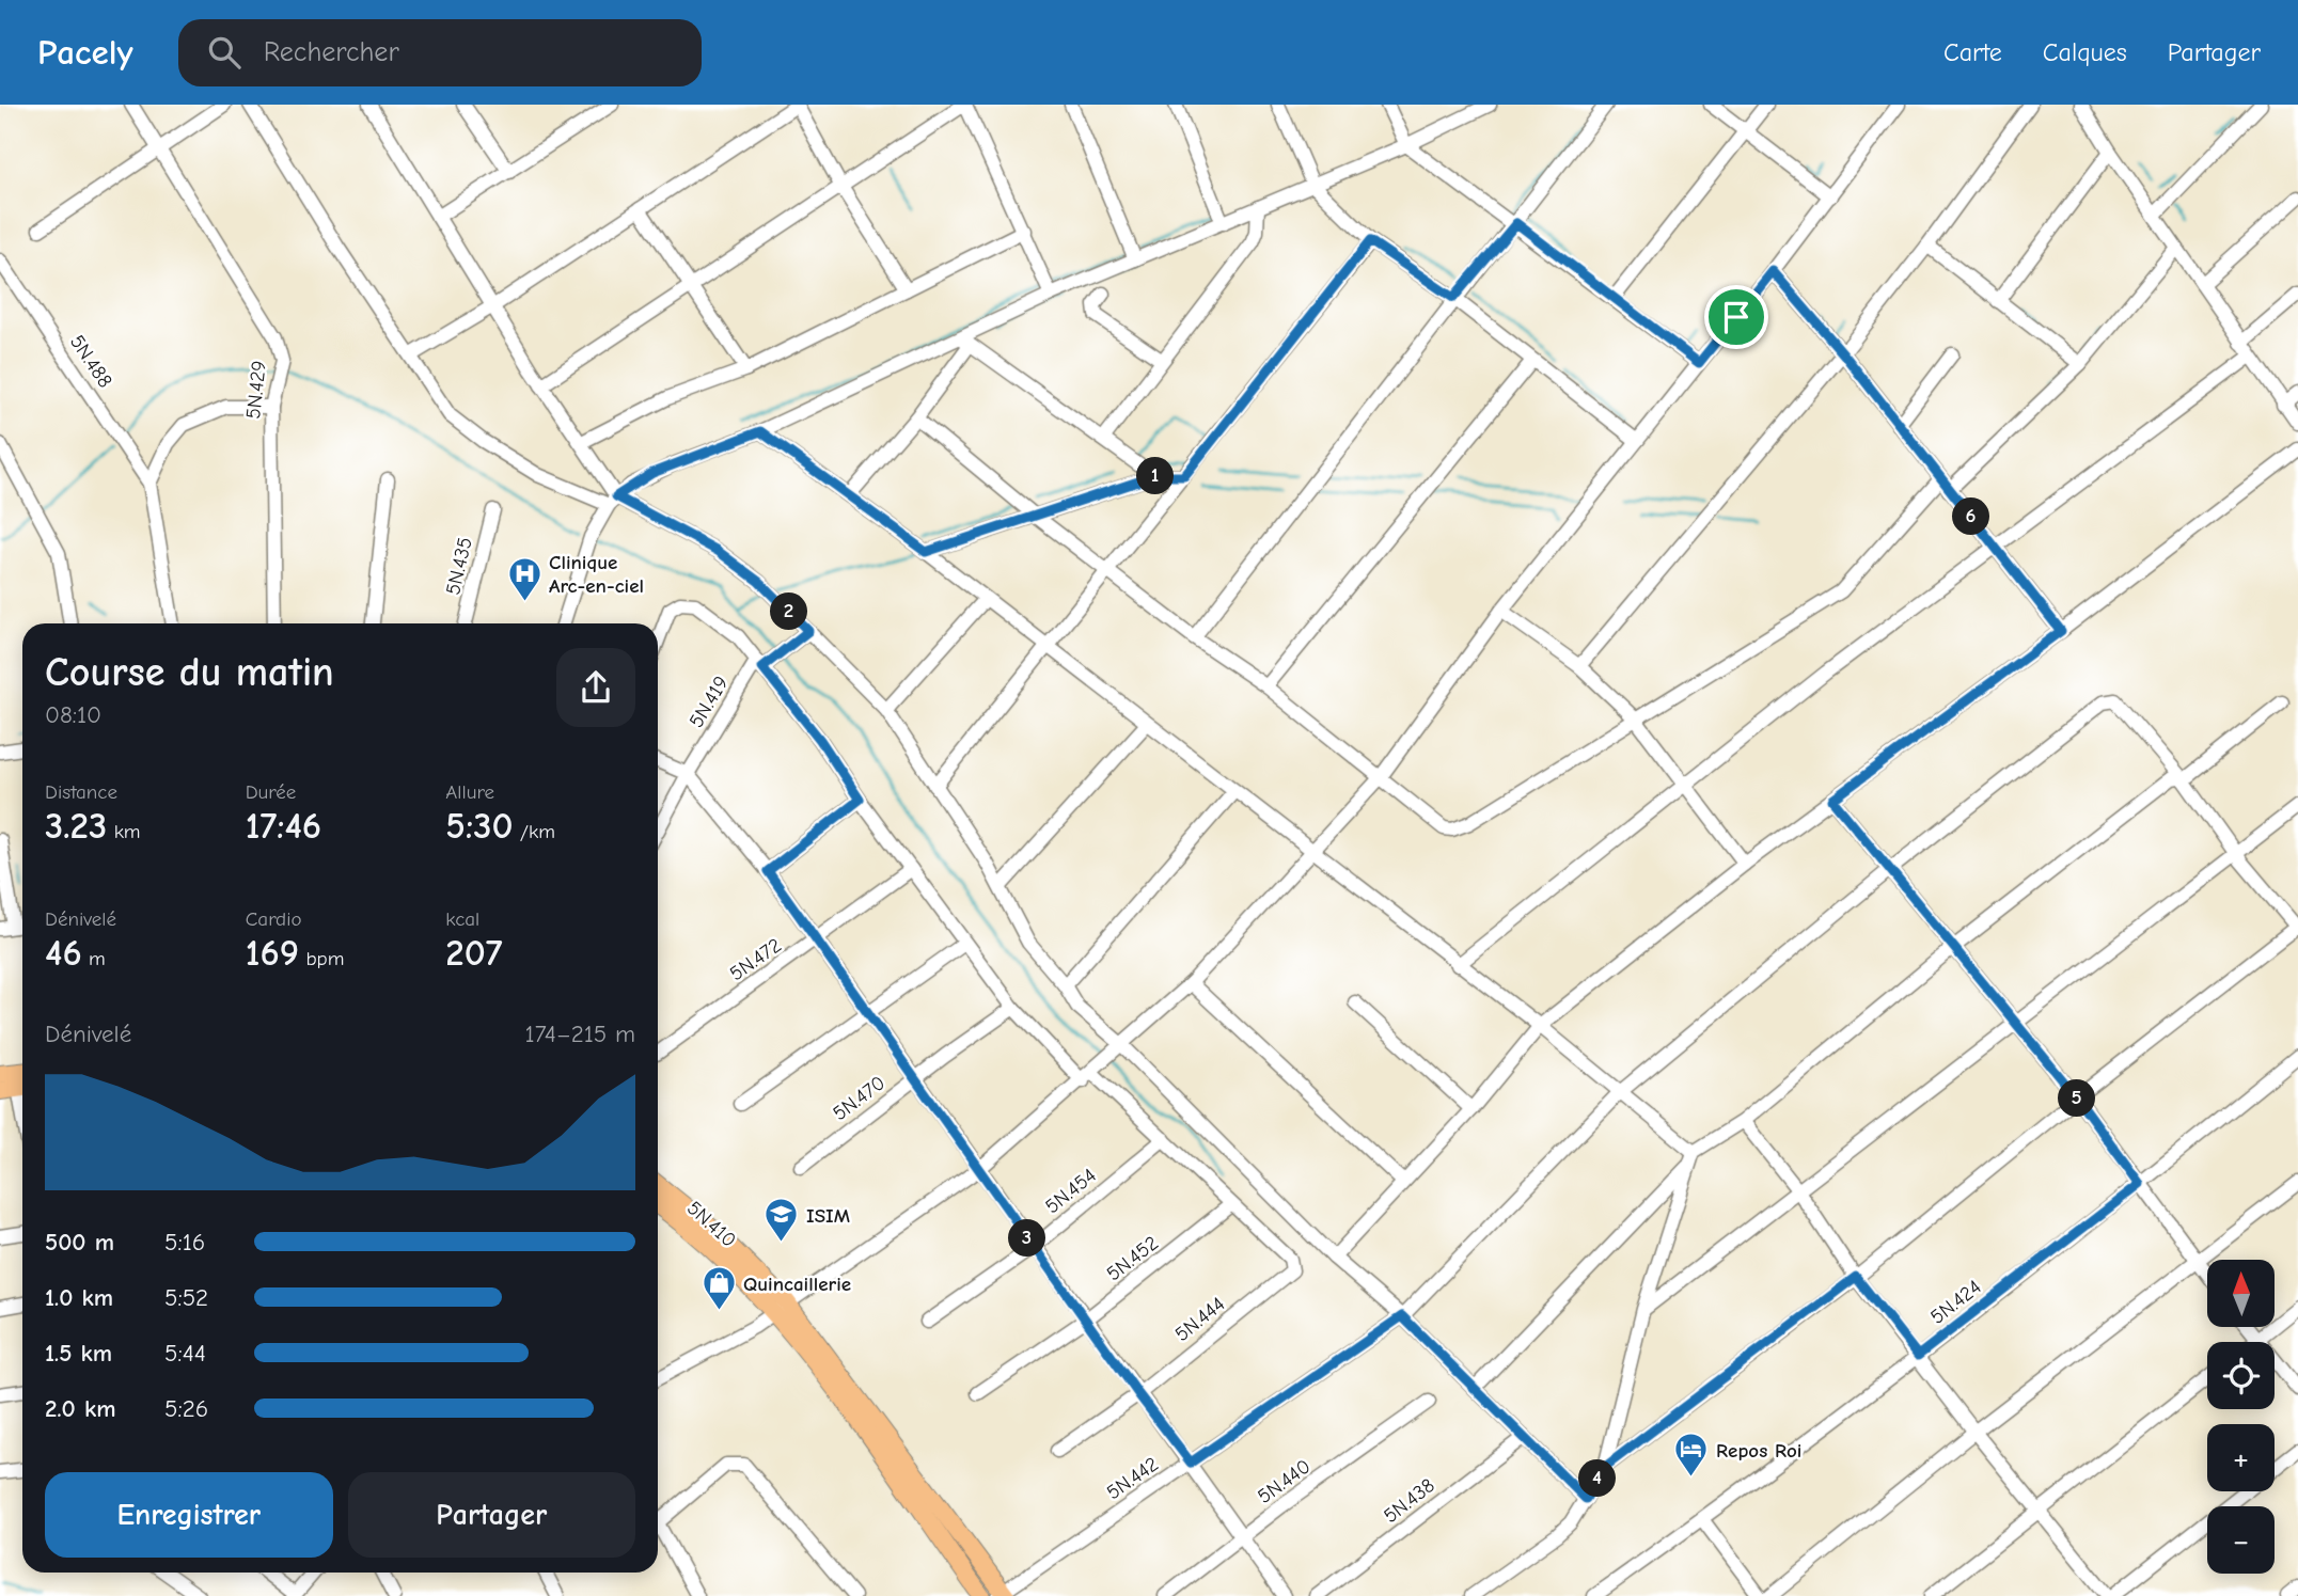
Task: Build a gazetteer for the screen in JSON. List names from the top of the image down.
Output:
{
  "streets": {
    "main road": ["5N.410"],
    "street": [
      "5N.488",
      "5N.429",
      "5N.435",
      "5N.419",
      "5N.472",
      "5N.470",
      "5N.454",
      "5N.452",
      "5N.424",
      "5N.444",
      "5N.442",
      "5N.440",
      "5N.438"
    ]
  },
  "crossings": [
    ["5N.452", "5N.444"]
  ],
  "places": {
    "hospital": ["Clinique Arc-en-ciel"],
    "school or university": ["ISIM"],
    "shop": ["Quincaillerie"],
    "hotel": ["Repos Roi"]
  },
  "north": "top",
  "page": {
    "header": "Pacely",
    "search": "Rechercher",
    "nav": ["Carte", "Calques", "Partager"],
    "pins": [
      "1",
      "6",
      "2",
      "5",
      "3",
      "4"
    ],
    "heading": ["Course du matin", "08:10"],
    "stats": [
      ["Distance", "3.23 km"],
      ["Durée", "17:46"],
      ["Allure", "5:30 /km"],
      ["Dénivelé", "46 m"],
      ["Cardio", "169 bpm"],
      ["kcal", "207"]
    ],
    "chart": ["Dénivelé", "174–215 m"],
    "list": [
      {
        "name": "500 m",
        "note": "5:16"
      },
      {
        "name": "1.0 km",
        "note": "5:52"
      },
      {
        "name": "1.5 km",
        "note": "5:44"
      },
      {
        "name": "2.0 km",
        "note": "5:26"
      }
    ],
    "map_buttons": ["+", "−"],
    "buttons": ["Enregistrer", "Partager"]
  }
}
